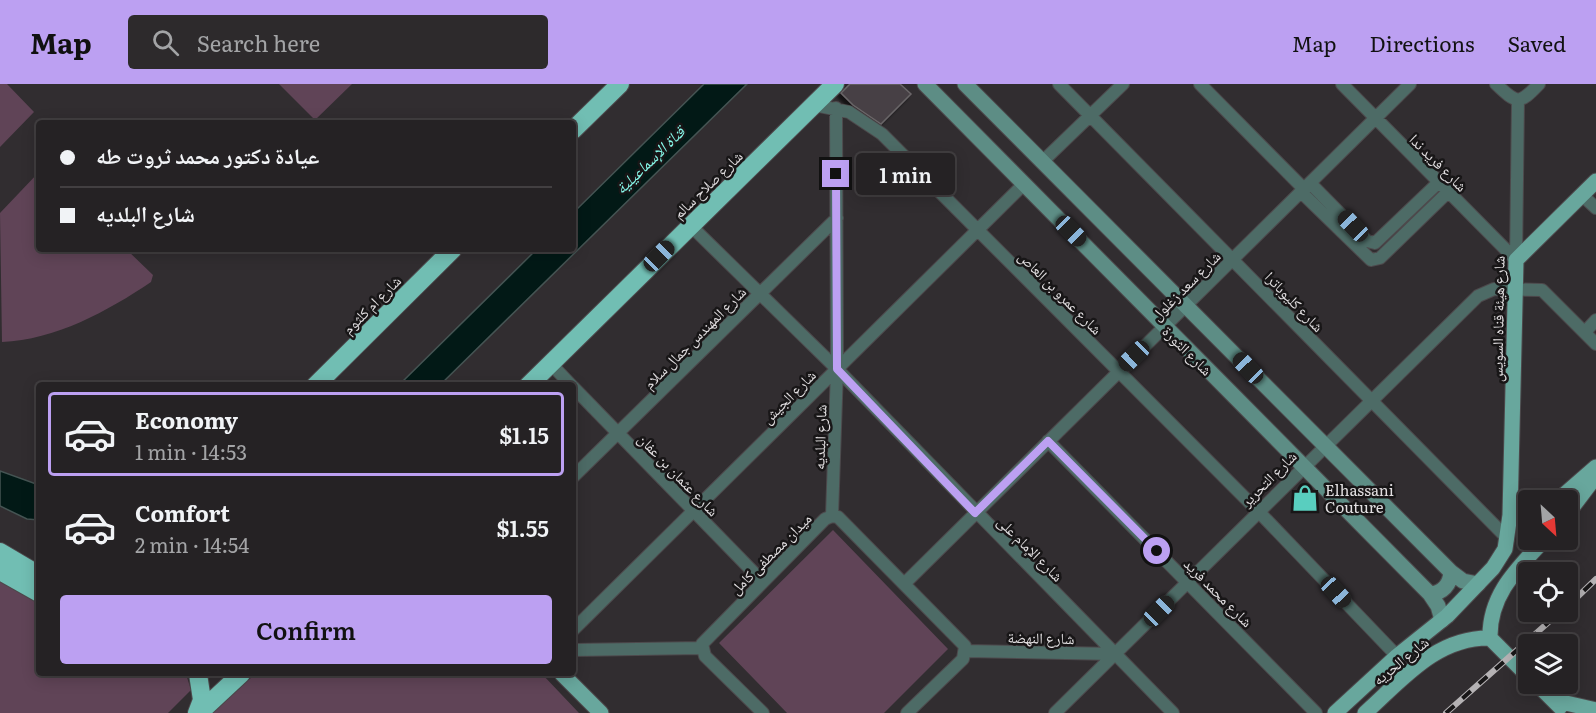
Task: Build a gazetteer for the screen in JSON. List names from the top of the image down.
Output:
{
  "streets": {
    "highway": ["شارع صلاح سالم", "شارع ام كلثوم"],
    "main road": ["شارع هيئة قناه السويس", "شارع الحريه"],
    "street": [
      "شارع فريد ندا",
      "شارع سعد زغلول",
      "شارع عمرو بن العاص",
      "شارع كليوباترا",
      "شارع المهندس جمال سلام",
      "شارع الثورة",
      "شارع الجيش",
      "شارع البلديه",
      "شارع عثمان بن عفان",
      "شارع التحرير",
      "شارع الإمام على",
      "ميدان مصطفى كامل",
      "شارع محمد فريد",
      "شارع النهضة"
    ]
  },
  "crossings": [
    ["شارع فريد ندا", "شارع سعد زغلول"],
    ["شارع فريد ندا", "شارع هيئة قناه السويس"],
    ["شارع صلاح سالم", "شارع عمرو بن العاص"],
    ["شارع صلاح سالم", "شارع عثمان بن عفان"],
    ["شارع صلاح سالم", "شارع الإمام على"],
    ["شارع سعد زغلول", "شارع عمرو بن العاص"],
    ["شارع سعد زغلول", "شارع كليوباترا"],
    ["شارع سعد زغلول", "شارع الثورة"],
    ["شارع سعد زغلول", "شارع الإمام على"],
    ["شارع سعد زغلول", "ميدان مصطفى كامل"],
    ["شارع سعد زغلول", "شارع محمد فريد"],
    ["شارع عمرو بن العاص", "شارع الجيش"],
    ["شارع عمرو بن العاص", "شارع البلديه"],
    ["شارع عمرو بن العاص", "شارع التحرير"],
    ["شارع عمرو بن العاص", "شارع الحريه"],
    ["شارع كليوباترا", "شارع هيئة قناه السويس"],
    ["شارع كليوباترا", "شارع التحرير"],
    ["شارع كليوباترا", "شارع الحريه"],
    ["شارع هيئة قناه السويس", "شارع التحرير"],
    ["شارع هيئة قناه السويس", "شارع الحريه"],
    ["شارع المهندس جمال سلام", "شارع البلديه"],
    ["شارع المهندس جمال سلام", "شارع عثمان بن عفان"],
    ["شارع المهندس جمال سلام", "شارع الإمام على"],
    ["شارع الثورة", "شارع الجيش"],
    ["شارع الثورة", "شارع التحرير"],
    ["شارع الثورة", "شارع الحريه"],
    ["شارع الجيش", "شارع البلديه"],
    ["شارع الجيش", "شارع عثمان بن عفان"],
    ["شارع الجيش", "شارع الإمام على"],
    ["شارع البلديه", "شارع الإمام على"],
    ["شارع البلديه", "ميدان مصطفى كامل"],
    ["شارع عثمان بن عفان", "ميدان مصطفى كامل"],
    ["شارع التحرير", "شارع الإمام على"],
    ["شارع التحرير", "شارع محمد فريد"],
    ["شارع التحرير", "شارع النهضة"],
    ["شارع الإمام على", "شارع النهضة"],
    ["ميدان مصطفى كامل", "شارع النهضة"]
  ],
  "water": ["قناة الإسماعيلية"],
  "places": {
    "shop": ["Elhassani Couture"]
  },
  "north": "bottom right",
  "page": {
    "header": "Map",
    "search": "Search here",
    "nav": ["Map", "Directions", "Saved"],
    "banner": ["عيادة دكتور محمد ثروت طه", "شارع البلديه"],
    "bubble": "1 min",
    "list": [
      {
        "name": "Economy",
        "note": "1 min · 14:53",
        "value": "$1.15"
      },
      {
        "name": "Comfort",
        "note": "2 min · 14:54",
        "value": "$1.55"
      }
    ],
    "buttons": "Confirm"
  }
}
